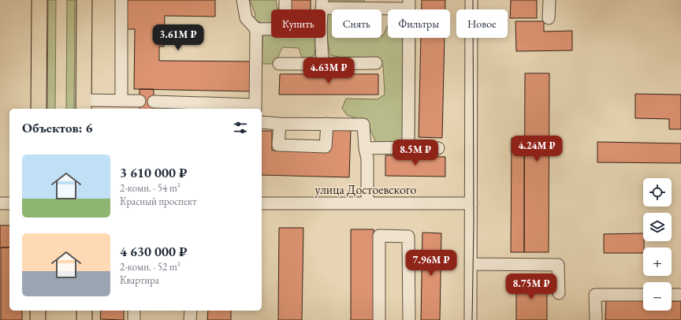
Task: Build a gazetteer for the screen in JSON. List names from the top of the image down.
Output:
{
  "streets": {
    "street": ["улица Достоевского"]
  },
  "page": {
    "chip": [
      "Купить",
      "Снять",
      "Фильтры",
      "Новое"
    ],
    "price": [
      "3.61M ₽",
      "4.63M ₽",
      "4.24M ₽",
      "8.5M ₽",
      "7.96M ₽",
      "8.75M ₽"
    ],
    "heading": "Объектов: 6",
    "list": [
      {
        "name": "3 610 000 ₽",
        "note": "2-комн. · 54 m² · Красный проспект"
      },
      {
        "name": "4 630 000 ₽",
        "note": "2-комн. · 52 m² · Квартира"
      }
    ],
    "map_buttons": ["+", "−"]
  }
}
